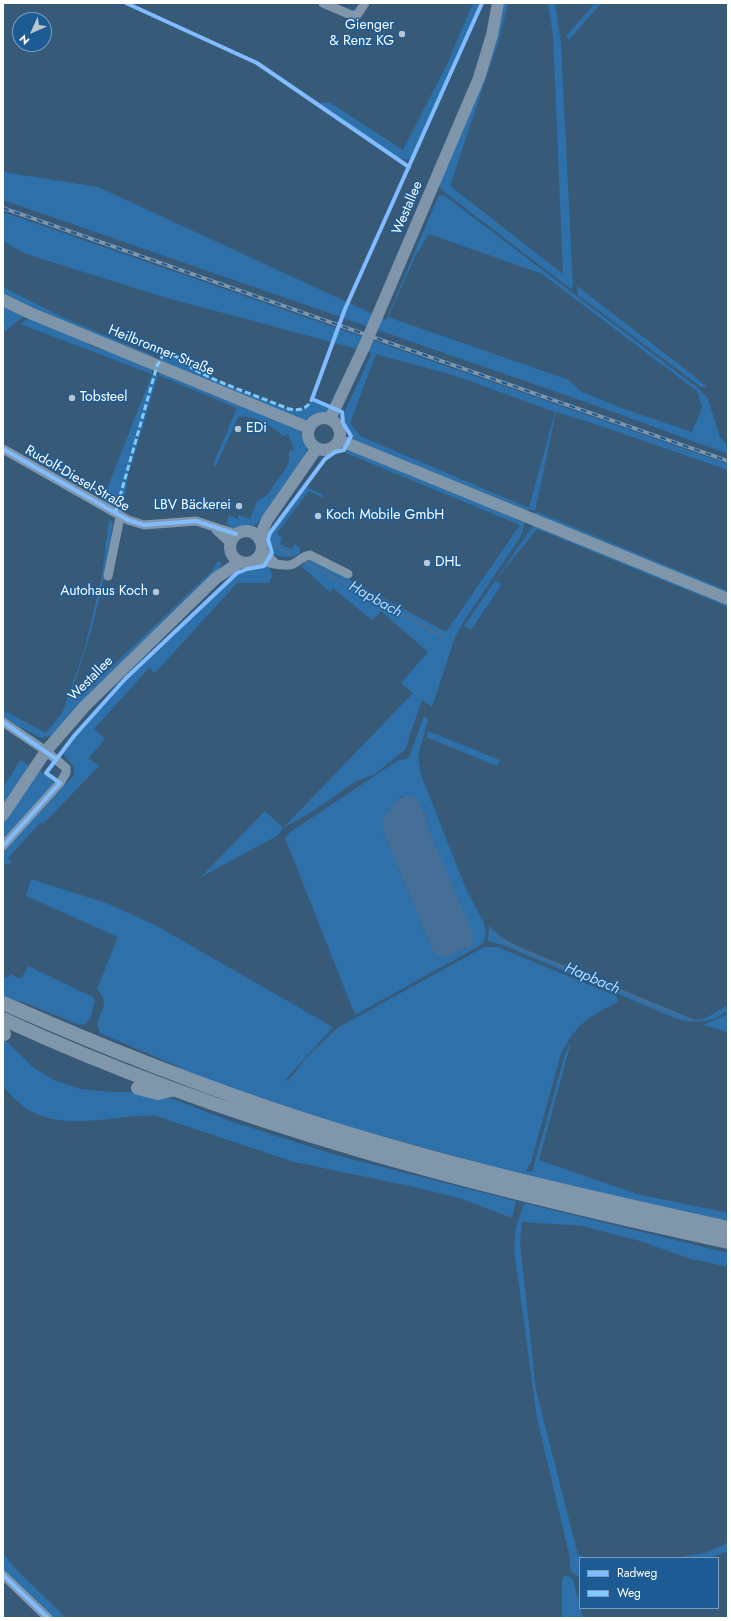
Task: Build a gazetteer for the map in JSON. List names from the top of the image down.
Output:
{
  "streets": {
    "main road": ["Westallee", "Heilbronner Straße"],
    "street": ["Rudolf-Diesel-Straße"]
  },
  "crossings": [
    ["Westallee", "Heilbronner Straße"],
    ["Westallee", "Rudolf-Diesel-Straße"]
  ],
  "water": ["Hapbach"],
  "places": [
    "Gienger & Renz KG",
    "Tobsteel",
    "EDi",
    "LBV Bäckerei",
    "Koch Mobile GmbH",
    "DHL",
    "Autohaus Koch"
  ],
  "legend": ["Radweg", "Weg"],
  "north": "bottom left"
}
